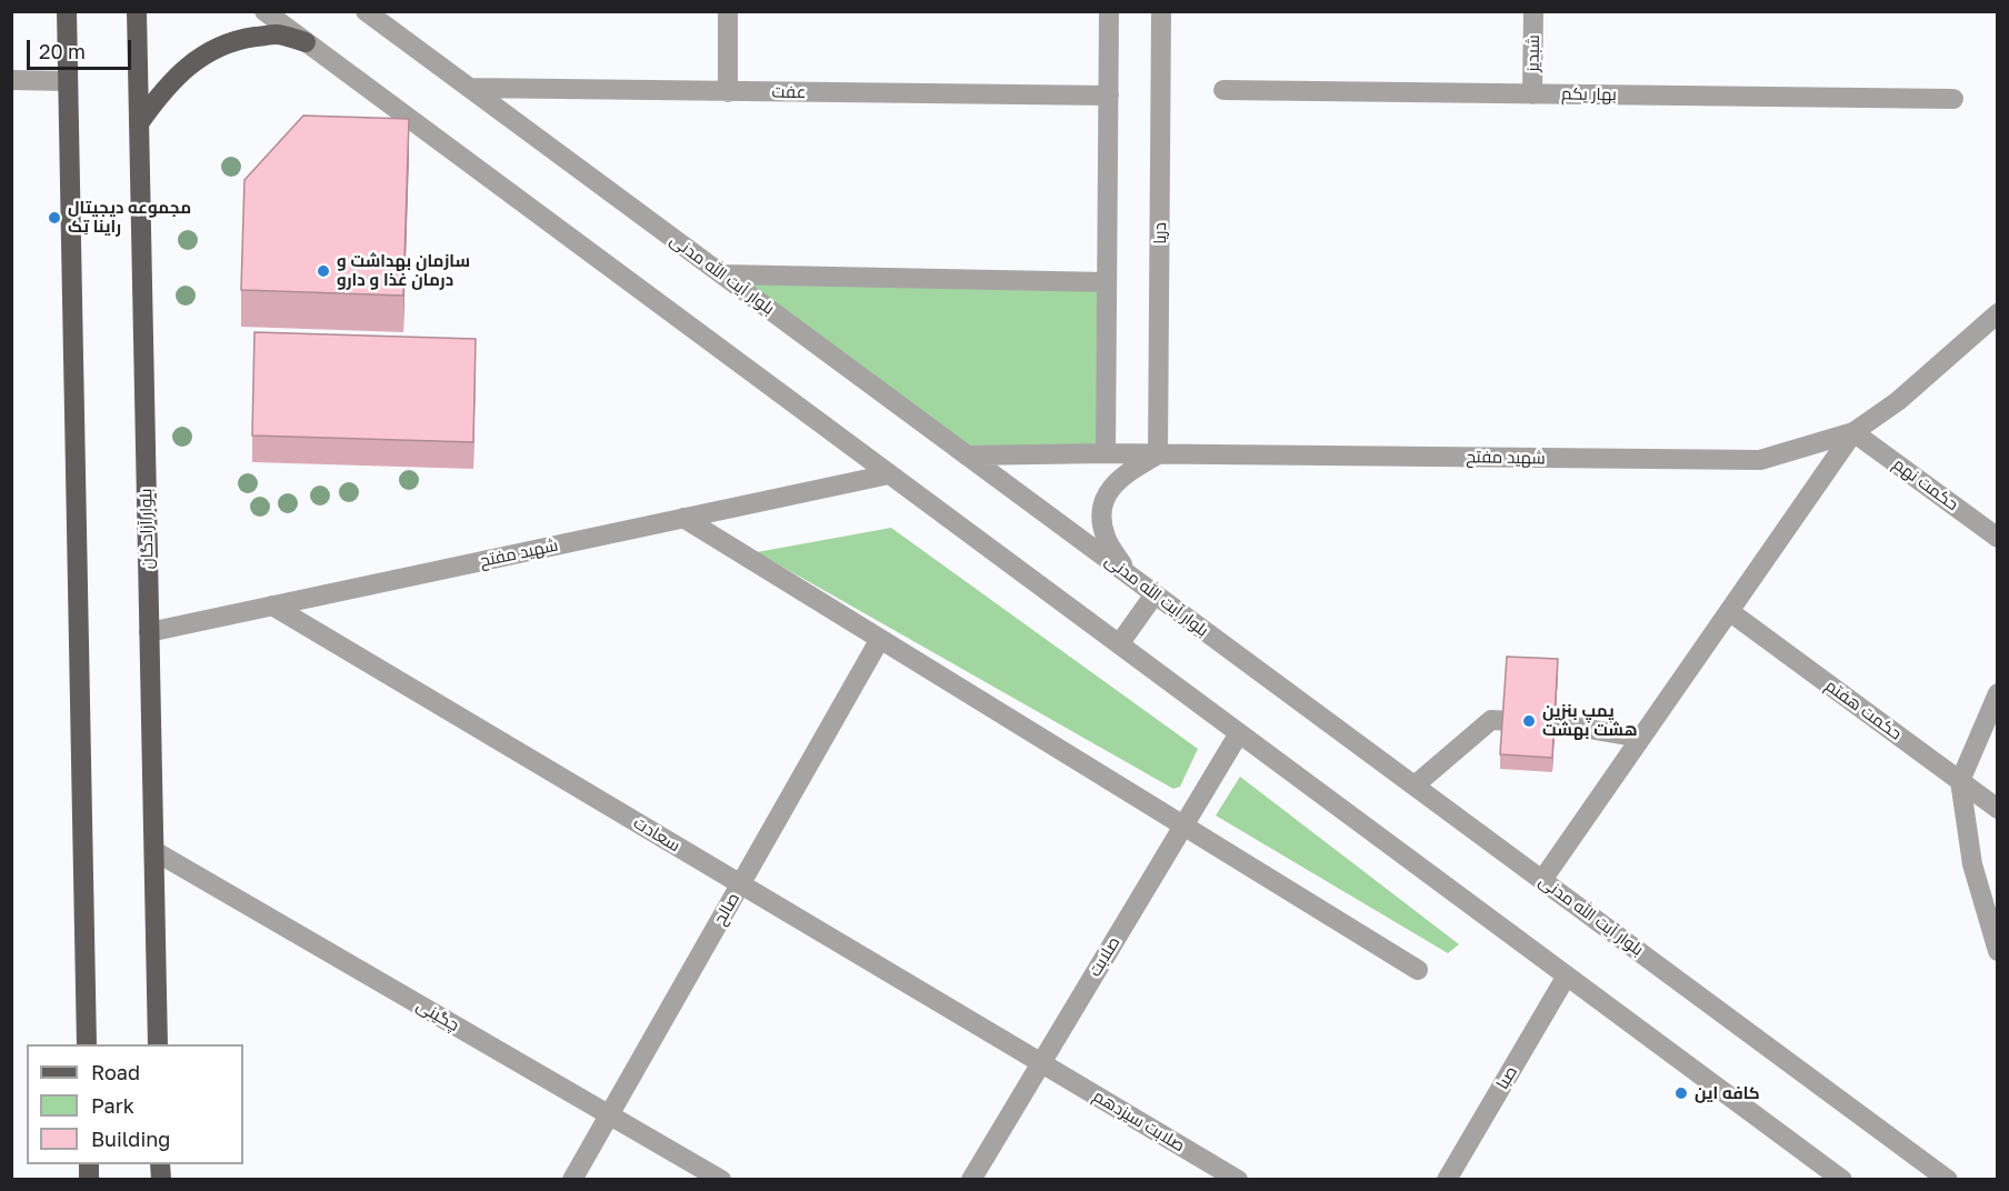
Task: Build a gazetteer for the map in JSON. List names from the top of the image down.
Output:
{
  "streets": {
    "main road": ["بلوار آزادگان"],
    "street": [
      "شبدیز",
      "عفت",
      "بهار یکم",
      "دریا",
      "بلوار آیت الله مدنی",
      "شهید مفتح",
      "حکمت نهم",
      "حکمت هفتم",
      "سعادت",
      "صالح",
      "صلابت",
      "چگینی",
      "صبا",
      "صلابت سیزدهم"
    ]
  },
  "crossings": [
    ["شبدیز", "بهار یکم"],
    ["عفت", "بلوار آیت الله مدنی"],
    ["دریا", "شهید مفتح"],
    ["بلوار آیت الله مدنی", "شهید مفتح"],
    ["شهید مفتح", "حکمت نهم"],
    ["شهید مفتح", "بلوار آزادگان"],
    ["شهید مفتح", "سعادت"],
    ["بلوار آزادگان", "چگینی"],
    ["سعادت", "صالح"],
    ["سعادت", "صلابت"],
    ["سعادت", "صلابت سیزدهم"],
    ["صالح", "چگینی"],
    ["صلابت", "صلابت سیزدهم"]
  ],
  "places": [
    "مجموعه دیجیتال راینا تِک",
    "سازمان بهداشت و درمان غذا و دارو",
    "پمپ بنزین هشت بهشت",
    "کافه این"
  ],
  "legend": ["Road", "Park", "Building"],
  "scale_bar": "20 m"
}
